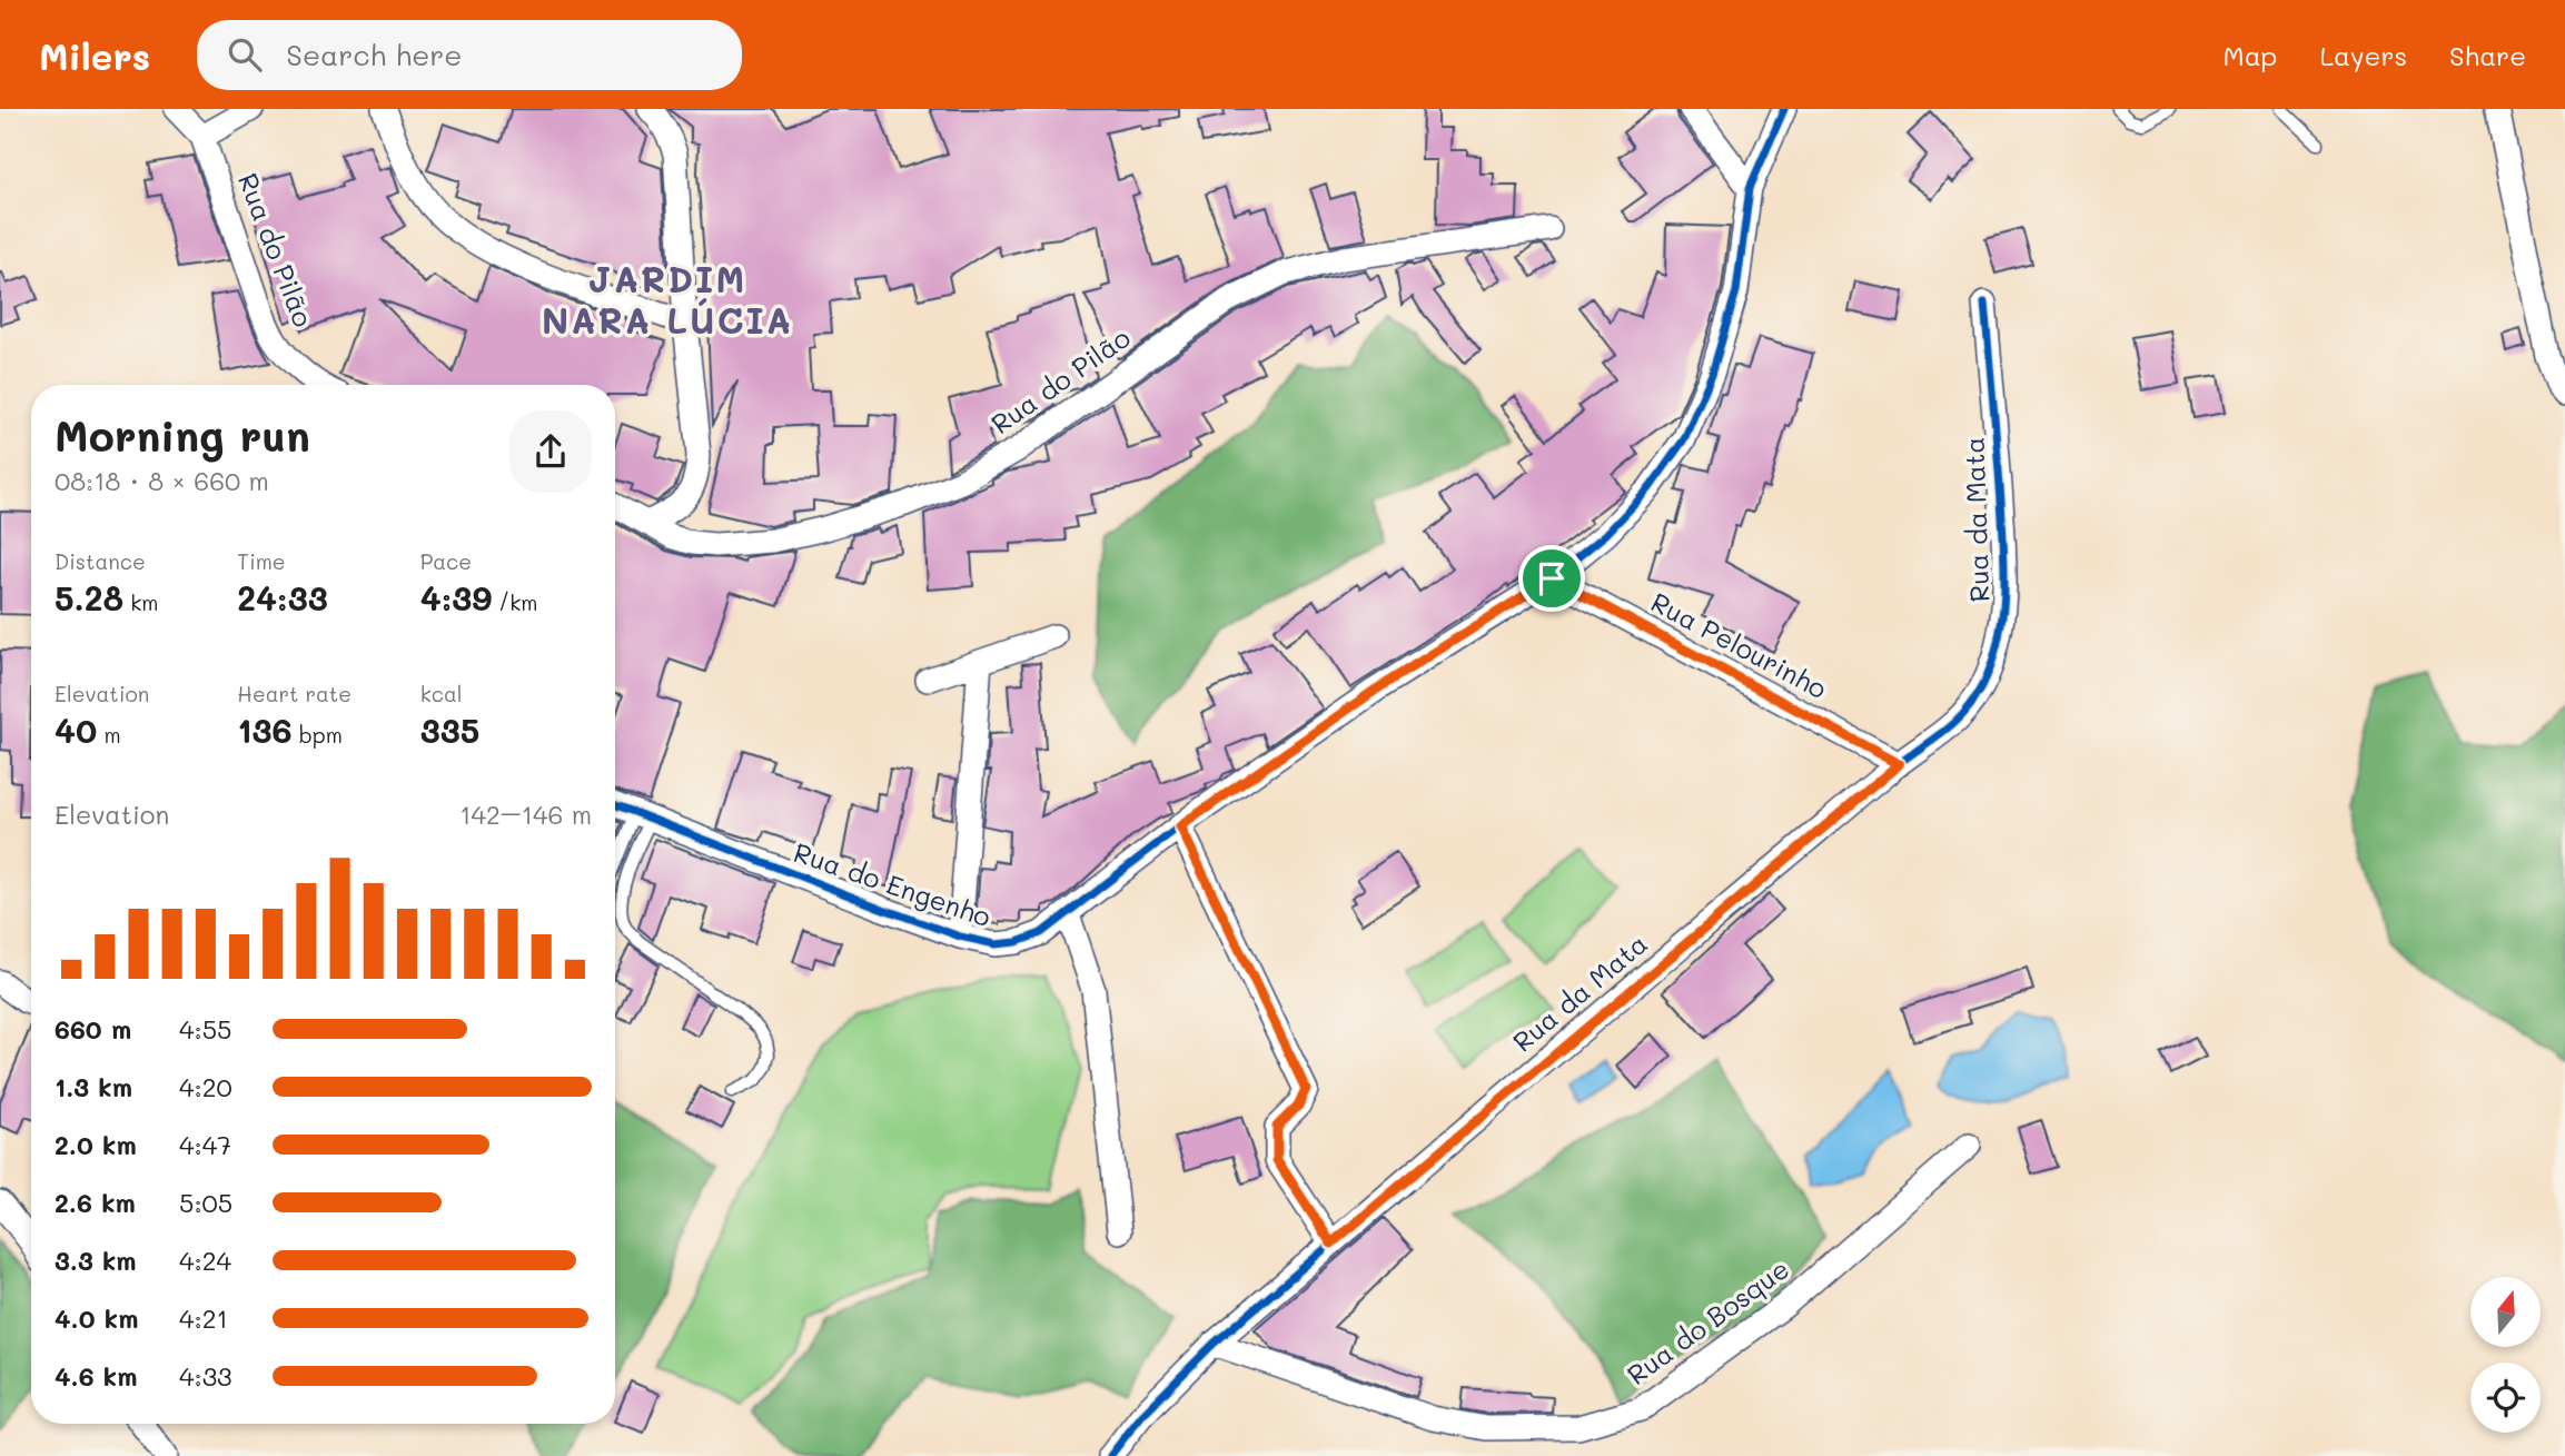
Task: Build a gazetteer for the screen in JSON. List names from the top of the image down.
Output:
{
  "streets": {
    "street": [
      "Rua do Pilão",
      "Rua da Mata",
      "Rua Pelourinho",
      "Rua do Engenho",
      "Rua do Bosque"
    ]
  },
  "crossings": [
    ["Rua da Mata", "Rua Pelourinho"],
    ["Rua da Mata", "Rua do Bosque"],
    ["Rua Pelourinho", "Rua do Engenho"]
  ],
  "districts": ["JARDIM NARA LÚCIA"],
  "north": "top",
  "page": {
    "header": "Milers",
    "search": "Search here",
    "nav": ["Map", "Layers", "Share"],
    "heading": ["Morning run", "08:18 · 8 × 660 m"],
    "stats": [
      ["Distance", "5.28 km"],
      ["Time", "24:33"],
      ["Pace", "4:39 /km"],
      ["Elevation", "40 m"],
      ["Heart rate", "136 bpm"],
      ["kcal", "335"]
    ],
    "chart": ["Elevation", "142–146 m"],
    "list": [
      {
        "name": "660 m",
        "note": "4:55"
      },
      {
        "name": "1.3 km",
        "note": "4:20"
      },
      {
        "name": "2.0 km",
        "note": "4:47"
      },
      {
        "name": "2.6 km",
        "note": "5:05"
      },
      {
        "name": "3.3 km",
        "note": "4:24"
      },
      {
        "name": "4.0 km",
        "note": "4:21"
      },
      {
        "name": "4.6 km",
        "note": "4:33"
      }
    ]
  }
}
